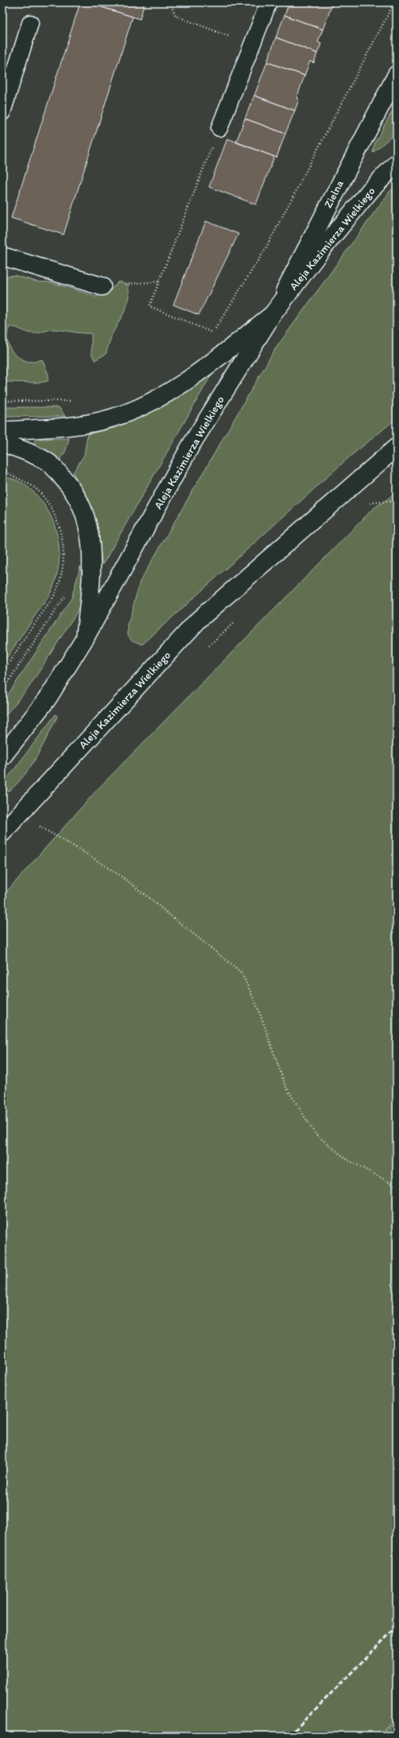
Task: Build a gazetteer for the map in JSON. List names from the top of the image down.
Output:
{
  "streets": {
    "main road": ["Zielna", "Aleja Kazimierza Wielkiego"]
  },
  "crossings": [
    ["Zielna", "Aleja Kazimierza Wielkiego"]
  ]
}
